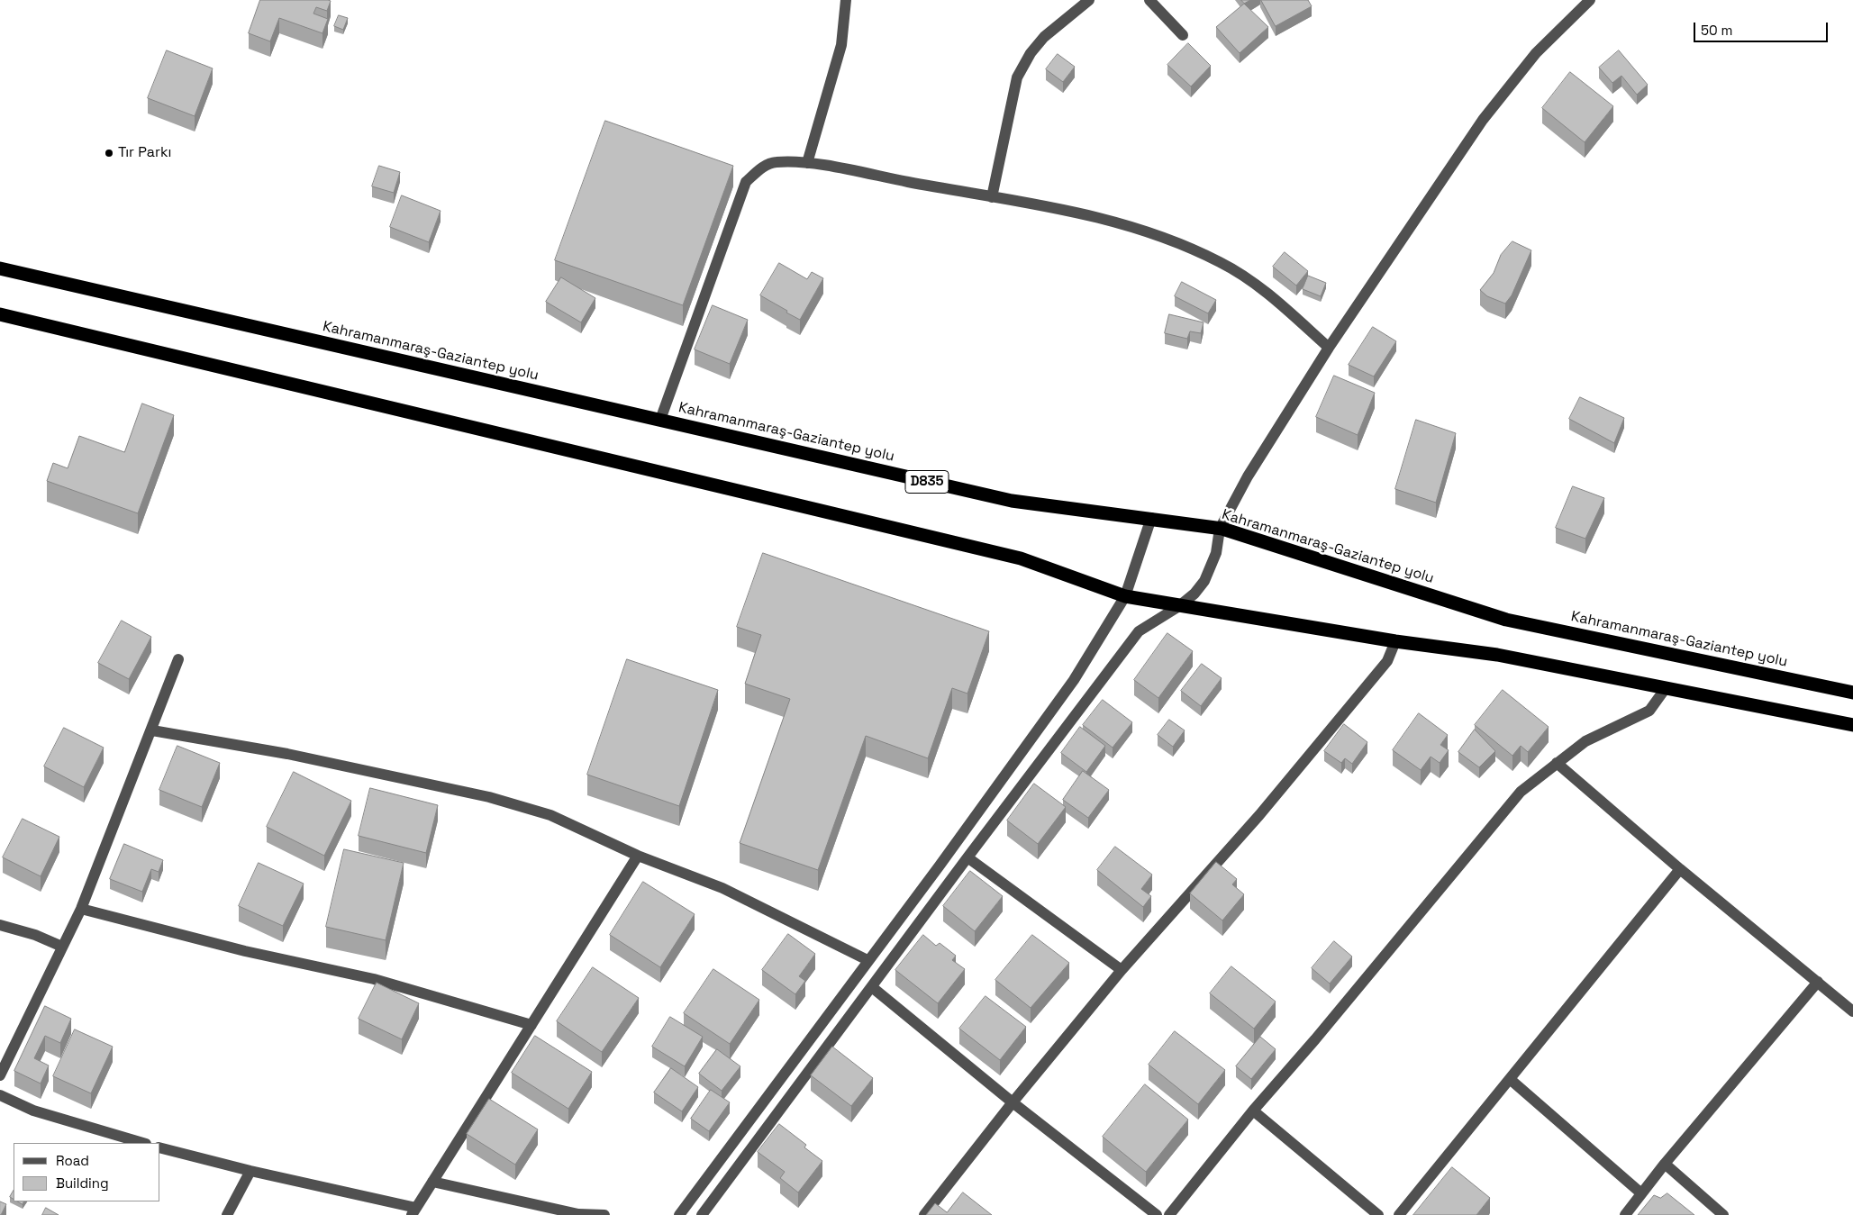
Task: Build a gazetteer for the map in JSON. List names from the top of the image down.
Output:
{
  "streets": {
    "highway": ["Kahramanmaraş-Gaziantep yolu", "D835"]
  },
  "places": ["Tır Parkı"],
  "legend": ["Road", "Building"],
  "scale_bar": "50 m"
}
